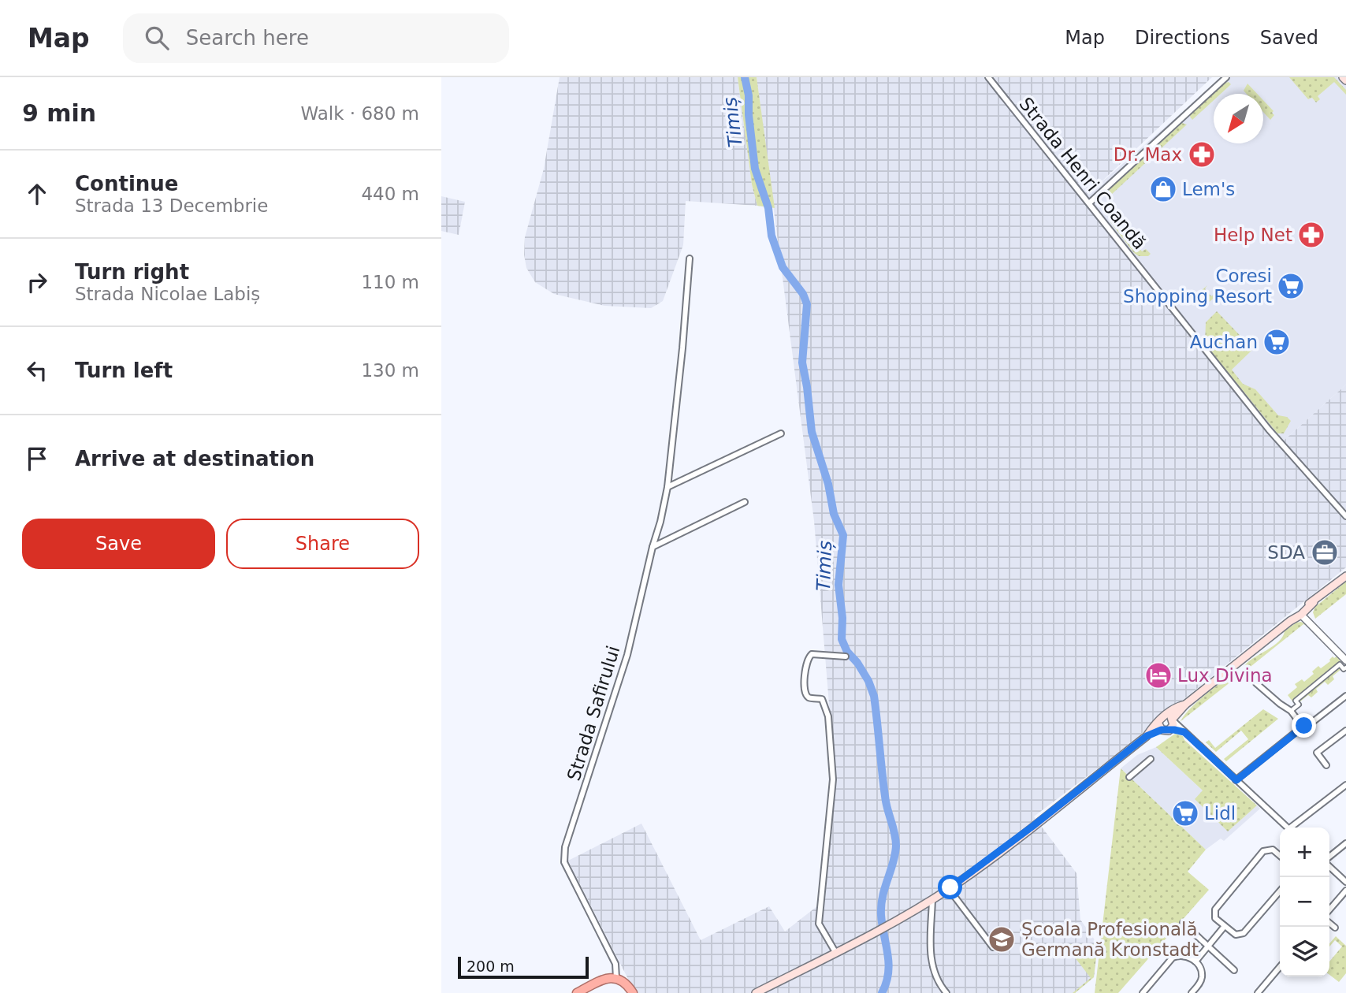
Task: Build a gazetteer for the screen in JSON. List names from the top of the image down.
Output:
{
  "streets": {
    "street": ["Strada Henri Coandă", "Strada Safirului"]
  },
  "water": ["Timiș"],
  "places": {
    "pharmacy": ["Dr. Max", "Help Net"],
    "shop": ["Lem's"],
    "supermarket": ["Coresi Shopping Resort", "Auchan", "Lidl"],
    "office": ["SDA"],
    "hotel": ["Lux Divina"],
    "school or university": ["Școala Profesională Germană Kronstadt"]
  },
  "scale_bar": "200 m",
  "north": "bottom left",
  "page": {
    "header": "Map",
    "search": "Search here",
    "nav": ["Map", "Directions", "Saved"],
    "heading": ["9 min", "Walk · 680 m"],
    "list": [
      ["Continue", "Strada 13 Decembrie", "440 m"],
      ["Turn right", "Strada Nicolae Labiș", "110 m"],
      ["Turn left", "130 m"],
      "Arrive at destination"
    ],
    "buttons": ["Save", "Share"],
    "map_buttons": ["+", "−"],
    "scale": "200 m"
  }
}
